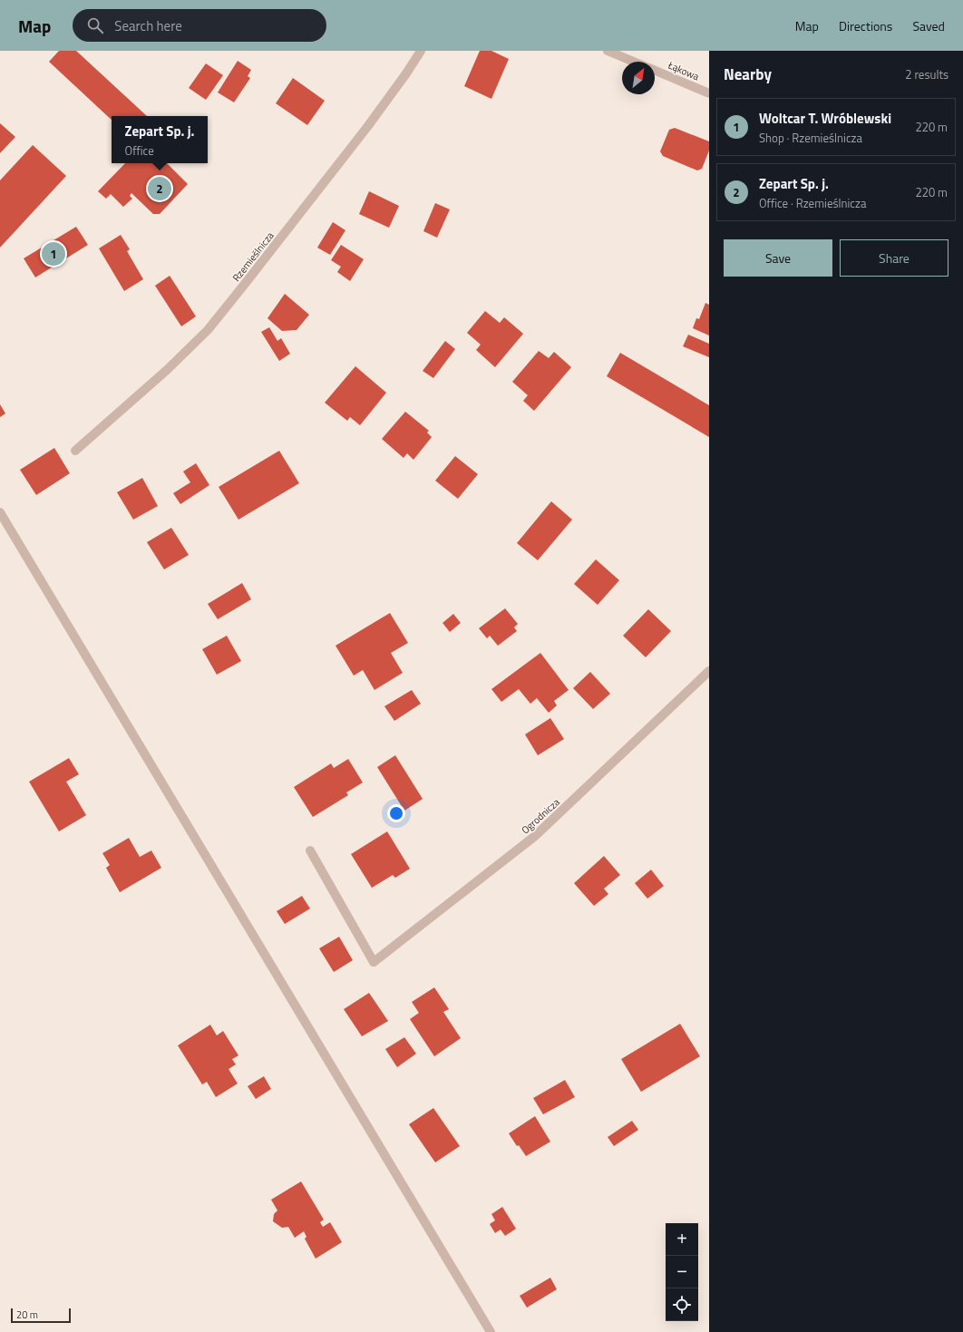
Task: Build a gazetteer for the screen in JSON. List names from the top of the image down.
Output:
{
  "streets": {
    "street": ["Łąkowa", "Rzemieślnicza", "Ogrodnicza"]
  },
  "scale_bar": "20 m",
  "north": "top right",
  "page": {
    "header": "Map",
    "search": "Search here",
    "nav": ["Map", "Directions", "Saved"],
    "heading": ["Nearby", "2 results"],
    "list": [
      {
        "mark": "1",
        "name": "Woltcar T. Wróblewski",
        "note": "Shop · Rzemieślnicza",
        "value": "220 m"
      },
      {
        "mark": "2",
        "name": "Zepart Sp. j.",
        "note": "Office · Rzemieślnicza",
        "value": "220 m"
      }
    ],
    "popup": ["Zepart Sp. j.", "Office"],
    "pins": ["2", "1"],
    "buttons": ["Save", "Share"],
    "map_buttons": ["+", "−"],
    "scale": "20 m"
  }
}
